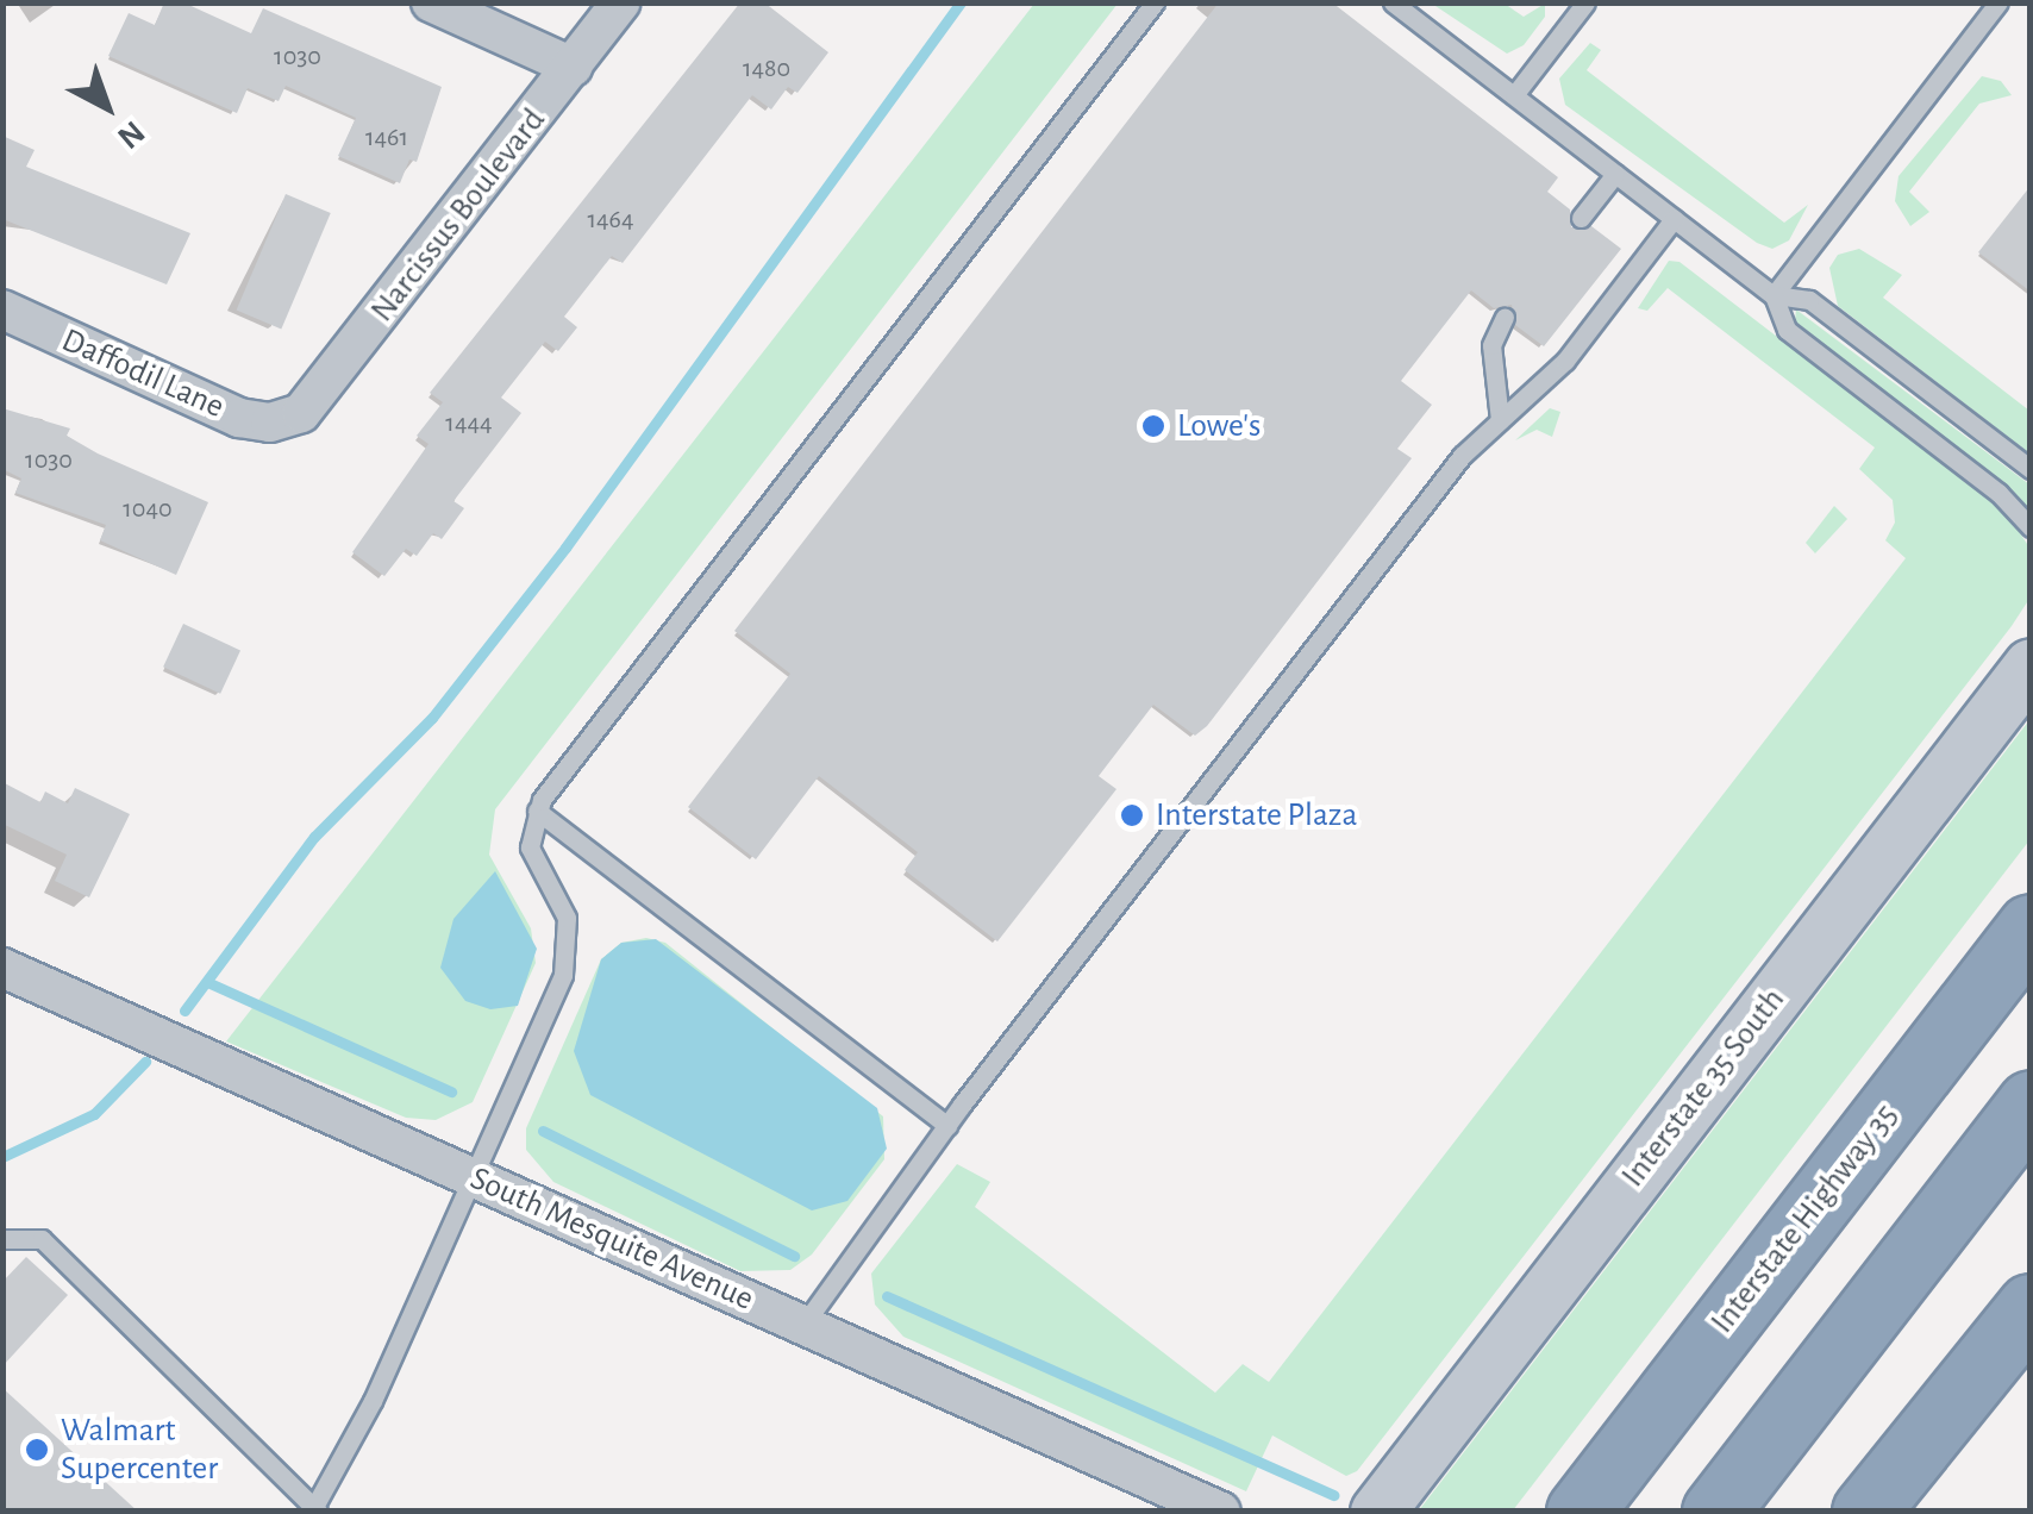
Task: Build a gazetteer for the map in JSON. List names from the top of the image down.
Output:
{
  "streets": {
    "highway": ["Interstate Highway 35"],
    "main road": ["Interstate 35 South"],
    "street": ["Narcissus Boulevard", "Daffodil Lane", "South Mesquite Avenue"]
  },
  "crossings": [
    ["Narcissus Boulevard", "Daffodil Lane"]
  ],
  "places": ["Lowe's", "Interstate Plaza", "Walmart Supercenter"],
  "house_numbers": [
    "1030",
    "1480",
    "1461",
    "1464",
    "1444",
    "1030",
    "1040"
  ],
  "north": "bottom right"
}
